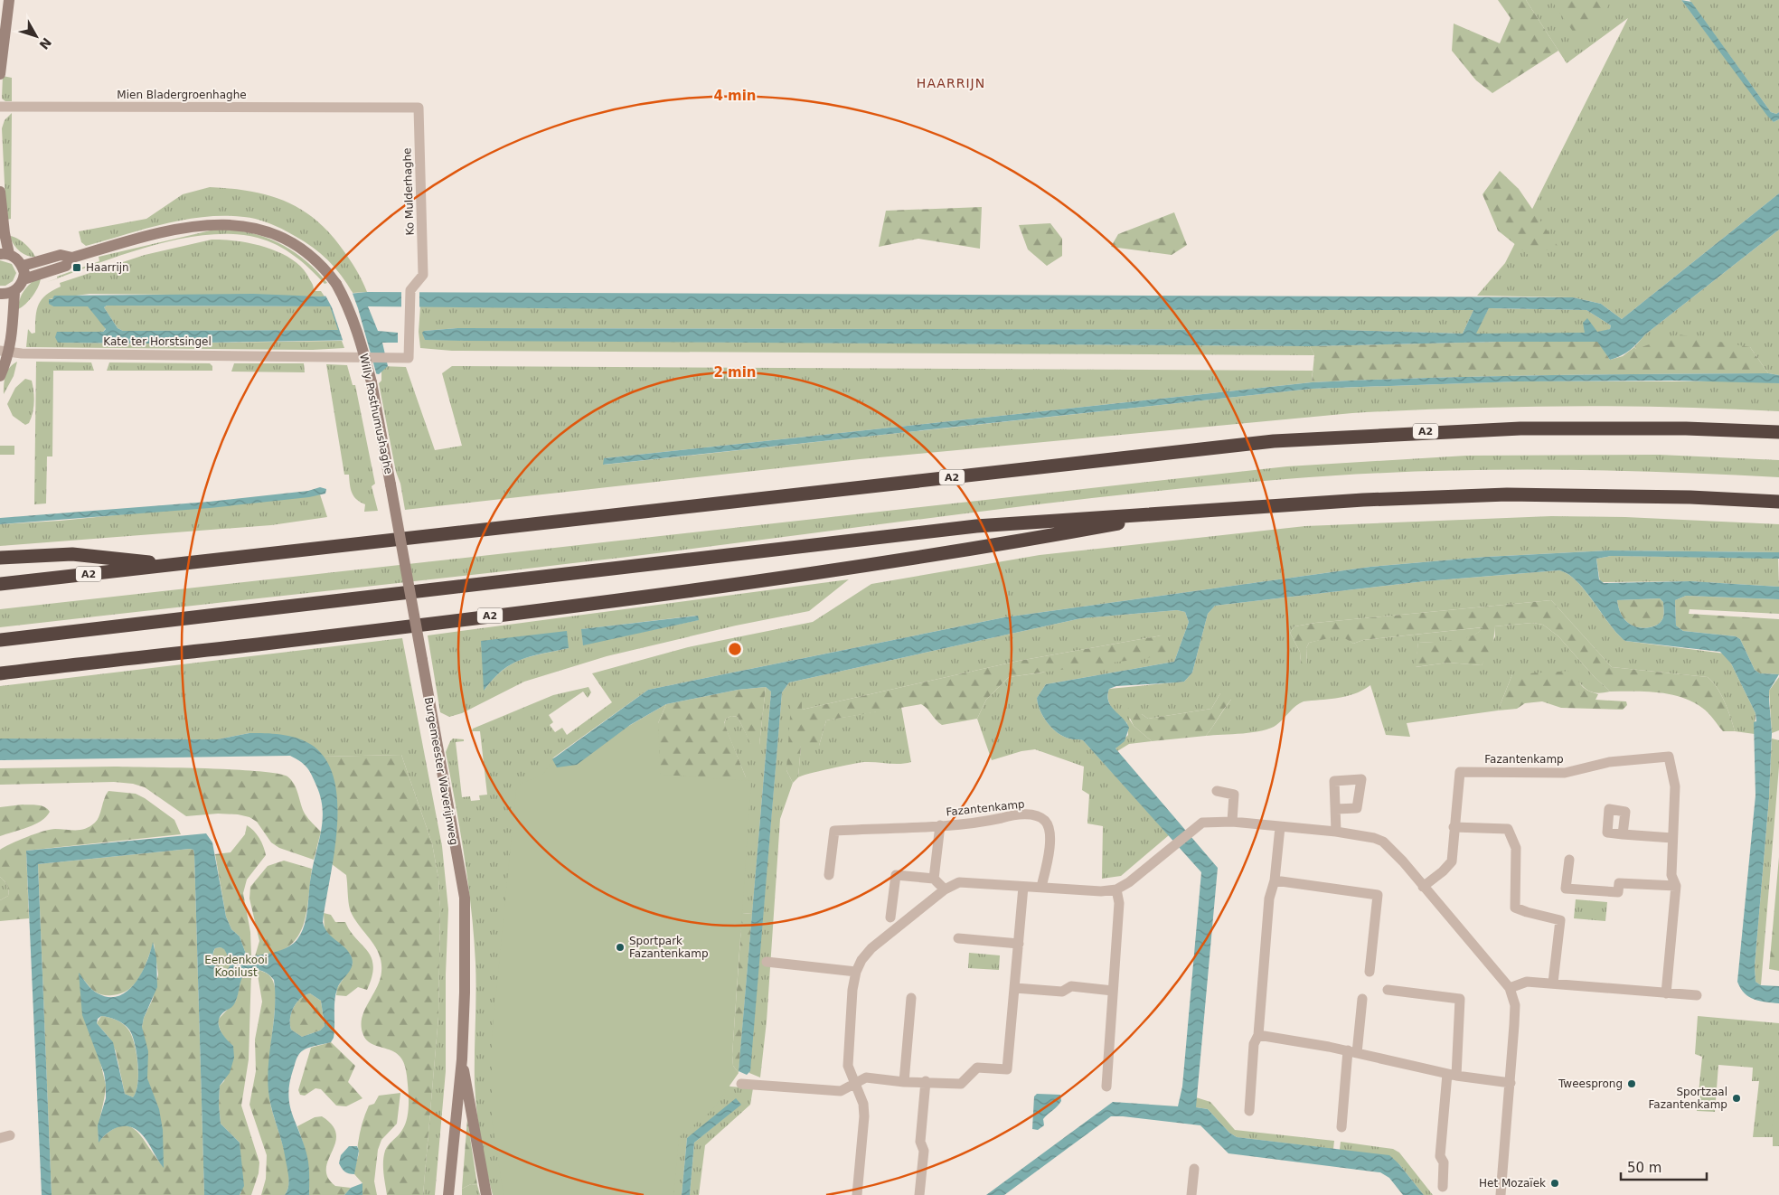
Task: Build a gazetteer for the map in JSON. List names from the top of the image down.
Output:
{
  "streets": {
    "highway": ["A2"],
    "street": [
      "Mien Bladergroenhaghe",
      "Ko Mulderhaghe",
      "Kate ter Horstsingel",
      "Willy Posthumushaghe",
      "Fazantenkamp",
      "Burgemeester Waverijnweg"
    ]
  },
  "crossings": [
    ["Mien Bladergroenhaghe", "Ko Mulderhaghe"],
    ["Ko Mulderhaghe", "Kate ter Horstsingel"],
    ["Willy Posthumushaghe", "Burgemeester Waverijnweg"]
  ],
  "districts": ["HAARRIJN"],
  "parks": ["Eendenkooi Kooilust"],
  "places": {
    "transit": ["Haarrijn"],
    "other": [
      "Sportpark Fazantenkamp",
      "Tweesprong",
      "Sportzaal Fazantenkamp",
      "Het Mozaïek"
    ]
  },
  "scale_bar": "50 m",
  "north": "bottom right",
  "rings": ["4 min", "2 min"]
}
